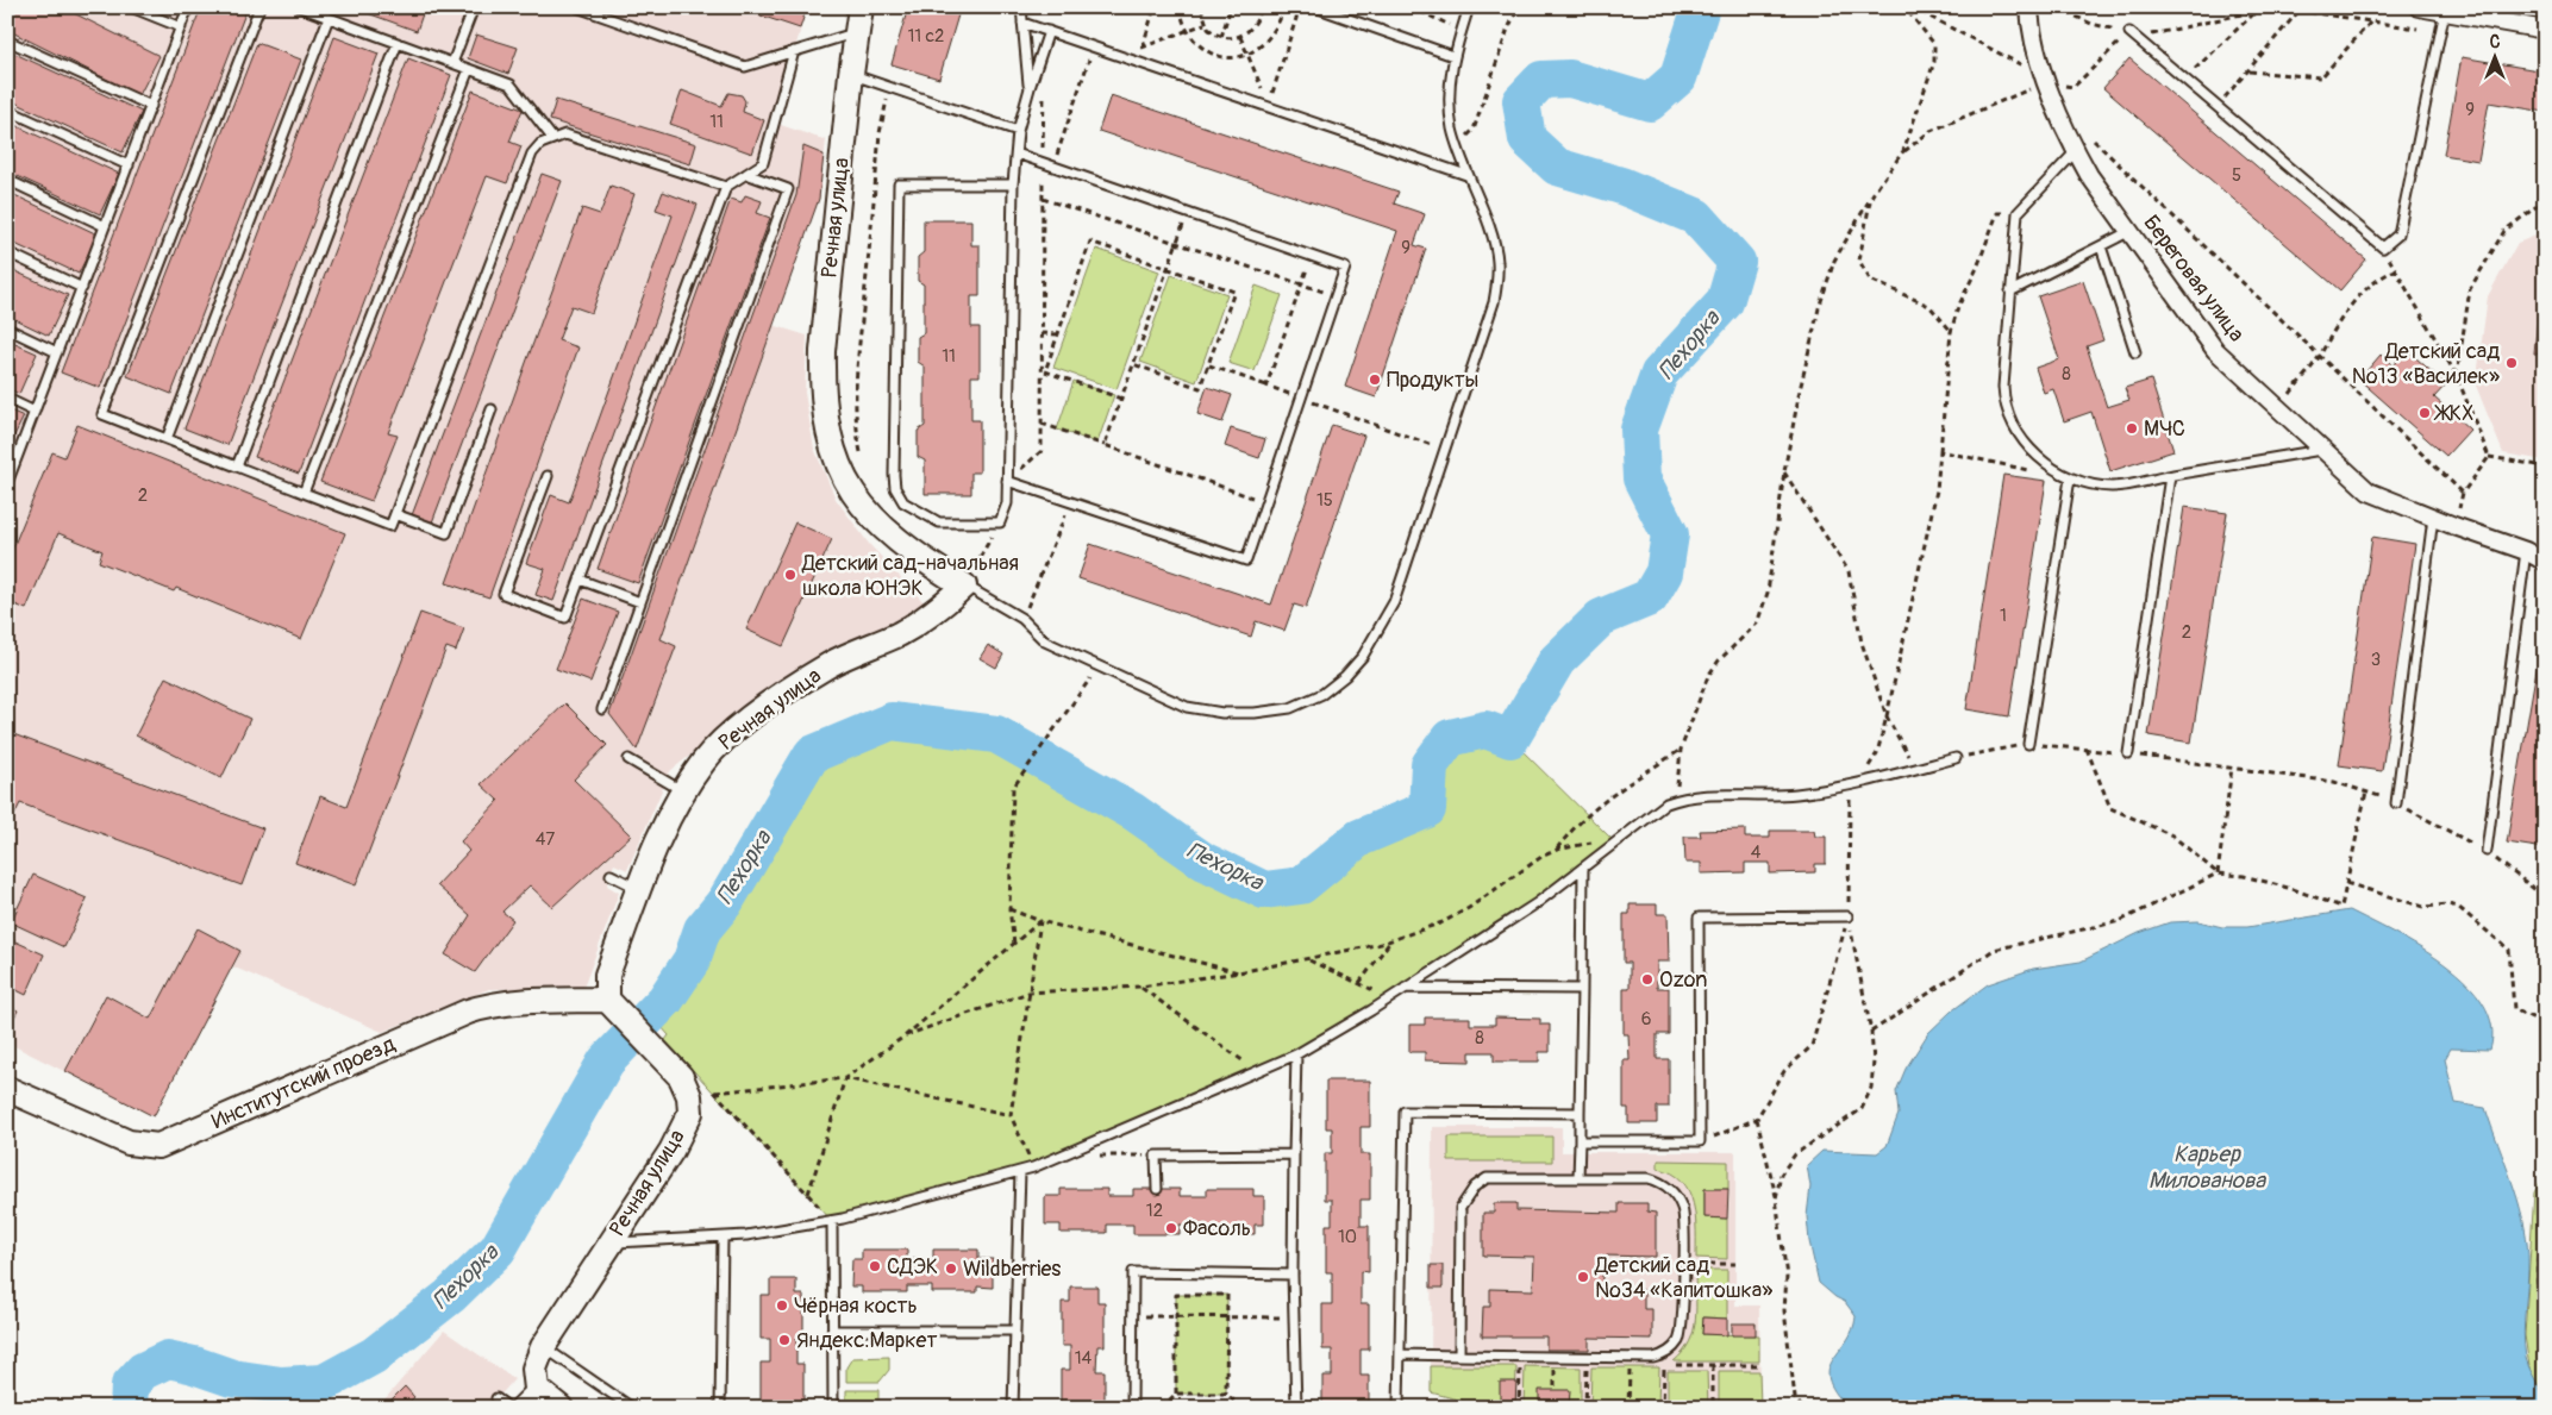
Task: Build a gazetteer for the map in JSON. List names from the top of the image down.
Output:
{
  "streets": {
    "street": ["Речная улица", "Береговая улица", "Институтский проезд"]
  },
  "crossings": [
    ["Речная улица", "Институтский проезд"]
  ],
  "water": ["Пехорка", "Карьер Милованова"],
  "places": [
    "Детский сад №13 «Василек»",
    "Продукты",
    "ЖКХ",
    "МЧС",
    "Детский сад-начальная школа ЮНЭК",
    "Ozon",
    "Фасоль",
    "СДЭК",
    "Wildberries",
    "Детский сад №34 «Капитошка»",
    "Чёрная кость",
    "Яндекс.Маркет"
  ],
  "house_numbers": [
    "11 с2",
    "9",
    "11",
    "5",
    "9",
    "11",
    "8",
    "2",
    "15",
    "1",
    "2",
    "3",
    "47",
    "4",
    "6",
    "8",
    "12",
    "10",
    "14"
  ],
  "north": "top"
}
